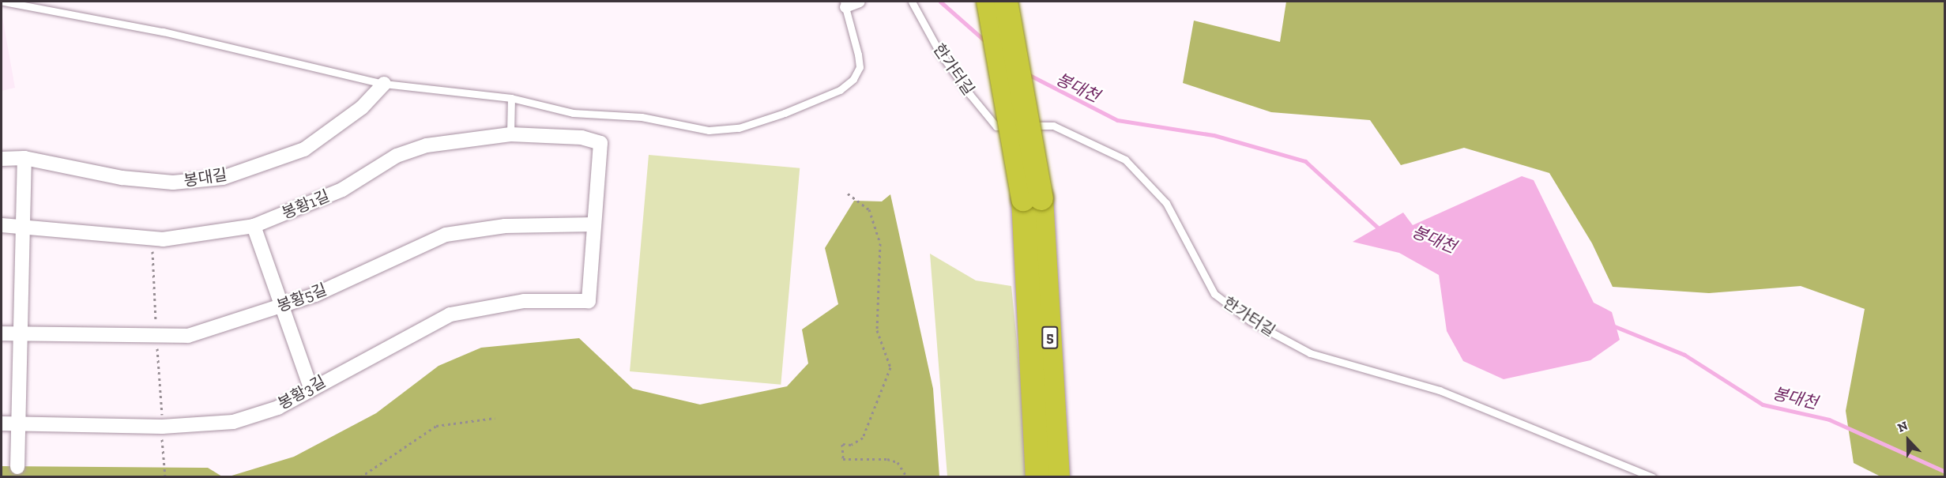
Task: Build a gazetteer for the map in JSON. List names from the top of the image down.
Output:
{
  "streets": {
    "highway": ["5"],
    "street": [
      "봉대길",
      "봉황1길",
      "봉황5길",
      "봉황3길"
    ],
    "lane": ["한가터길"]
  },
  "crossings": [
    ["봉황1길", "봉황5길"],
    ["봉황1길", "봉황3길"],
    ["봉황5길", "봉황3길"]
  ],
  "water": ["봉대천"],
  "north": "top"
}
